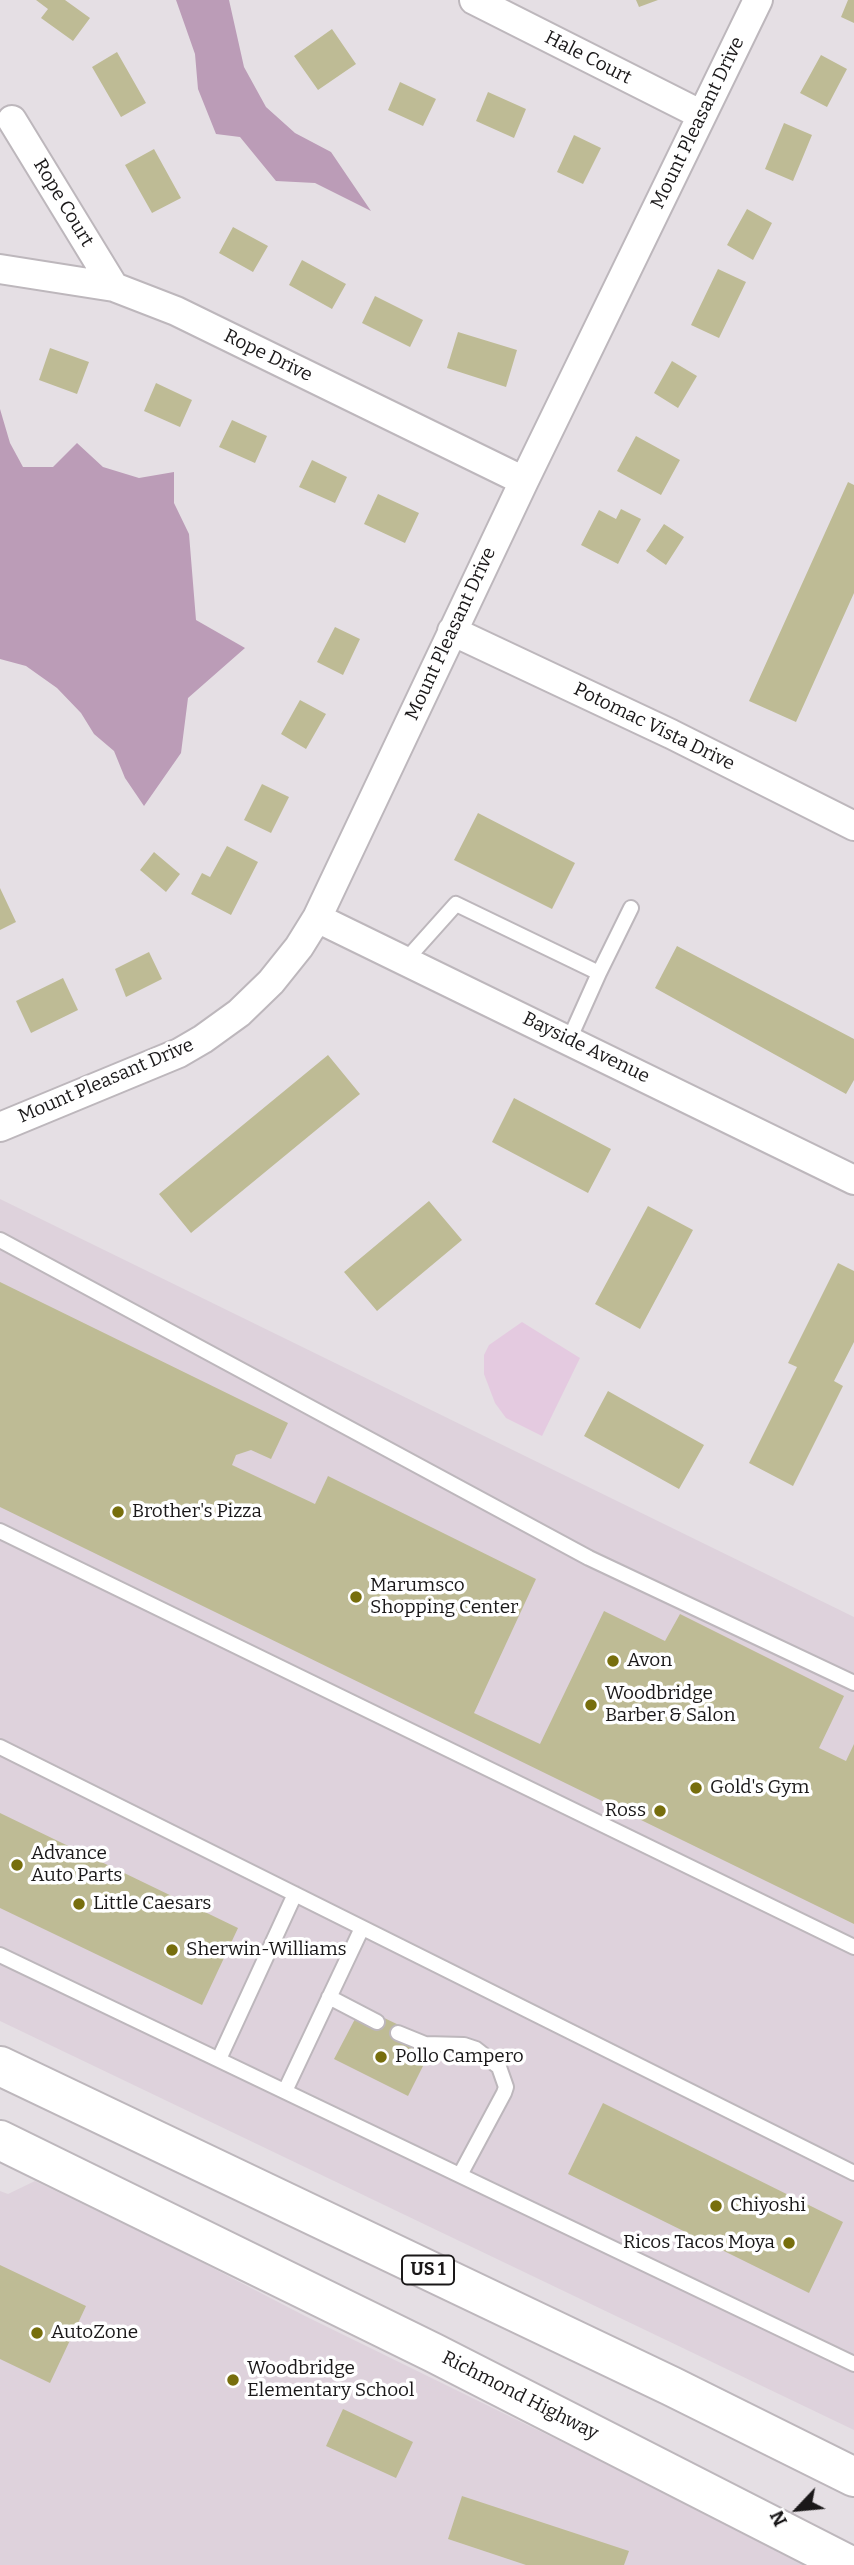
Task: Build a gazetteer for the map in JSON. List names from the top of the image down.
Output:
{
  "streets": {
    "main road": ["US 1", "Richmond Highway"],
    "street": [
      "Hale Court",
      "Mount Pleasant Drive",
      "Rope Court",
      "Rope Drive",
      "Potomac Vista Drive",
      "Bayside Avenue"
    ]
  },
  "crossings": [
    ["Hale Court", "Mount Pleasant Drive"],
    ["Mount Pleasant Drive", "Rope Drive"],
    ["Mount Pleasant Drive", "Potomac Vista Drive"],
    ["Mount Pleasant Drive", "Bayside Avenue"],
    ["Rope Court", "Rope Drive"]
  ],
  "places": [
    "Brother's Pizza",
    "Marumsco Shopping Center",
    "Avon",
    "Woodbridge Barber & Salon",
    "Gold's Gym",
    "Ross",
    "Advance Auto Parts",
    "Little Caesars",
    "Sherwin-Williams",
    "Pollo Campero",
    "Chiyoshi",
    "Ricos Tacos Moya",
    "AutoZone",
    "Woodbridge Elementary School"
  ],
  "north": "bottom left"
}
